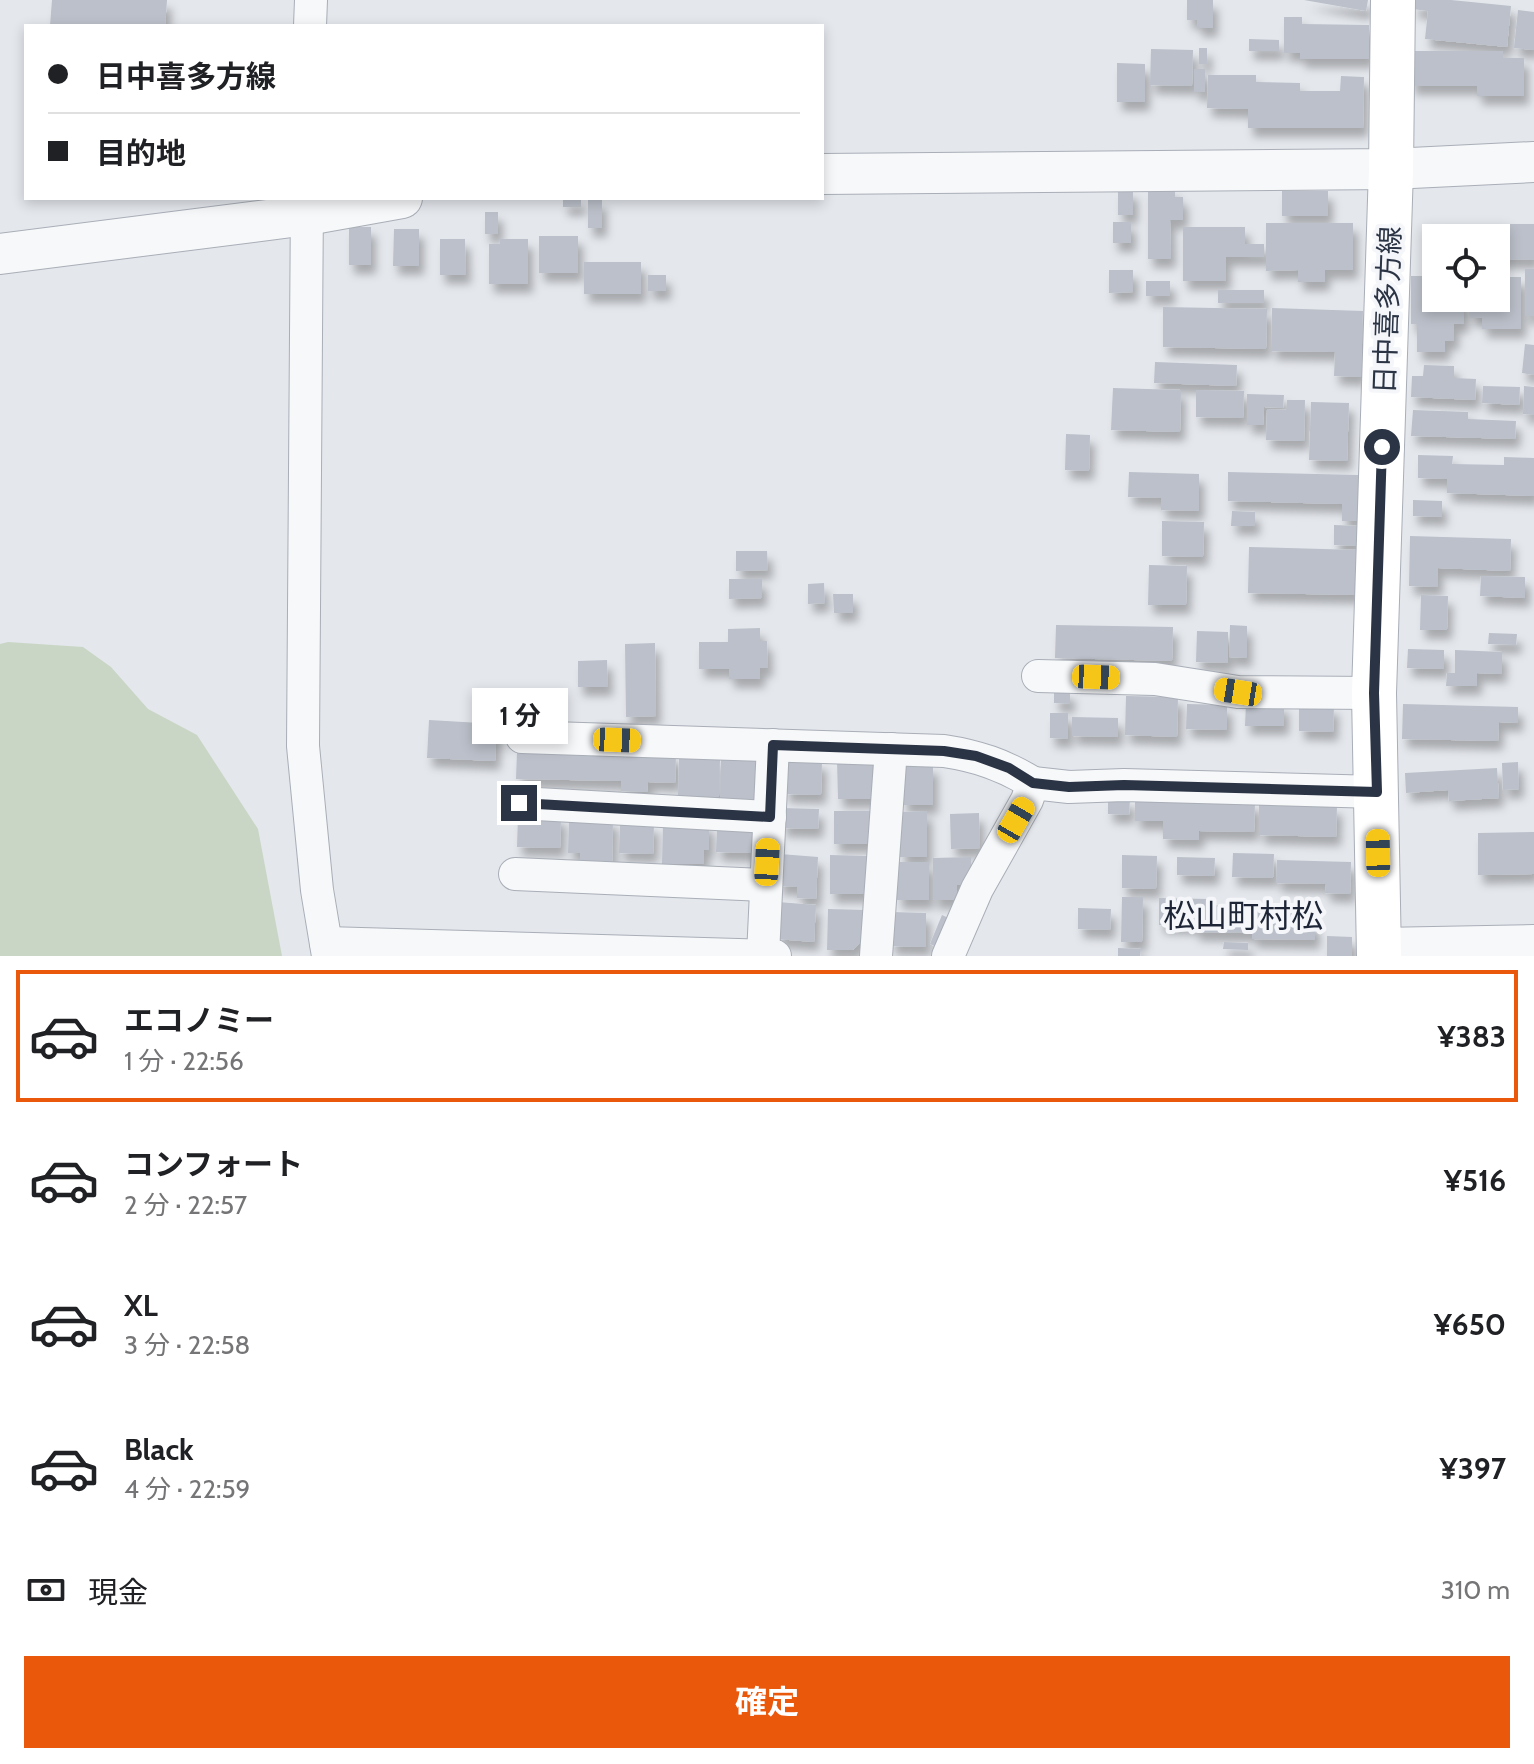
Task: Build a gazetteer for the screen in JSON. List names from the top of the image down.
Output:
{
  "streets": {
    "main road": ["日中喜多方線"]
  },
  "districts": ["松山町村松"],
  "page": {
    "banner": ["日中喜多方線", "目的地"],
    "bubble": "1 分",
    "list": [
      {
        "name": "エコノミー",
        "note": "1 分 · 22:56",
        "value": "¥383"
      },
      {
        "name": "コンフォート",
        "note": "2 分 · 22:57",
        "value": "¥516"
      },
      {
        "name": "XL",
        "note": "3 分 · 22:58",
        "value": "¥650"
      },
      {
        "name": "Black",
        "note": "4 分 · 22:59",
        "value": "¥397"
      }
    ],
    "pay": ["現金", "310 m"],
    "buttons": "確定"
  }
}
